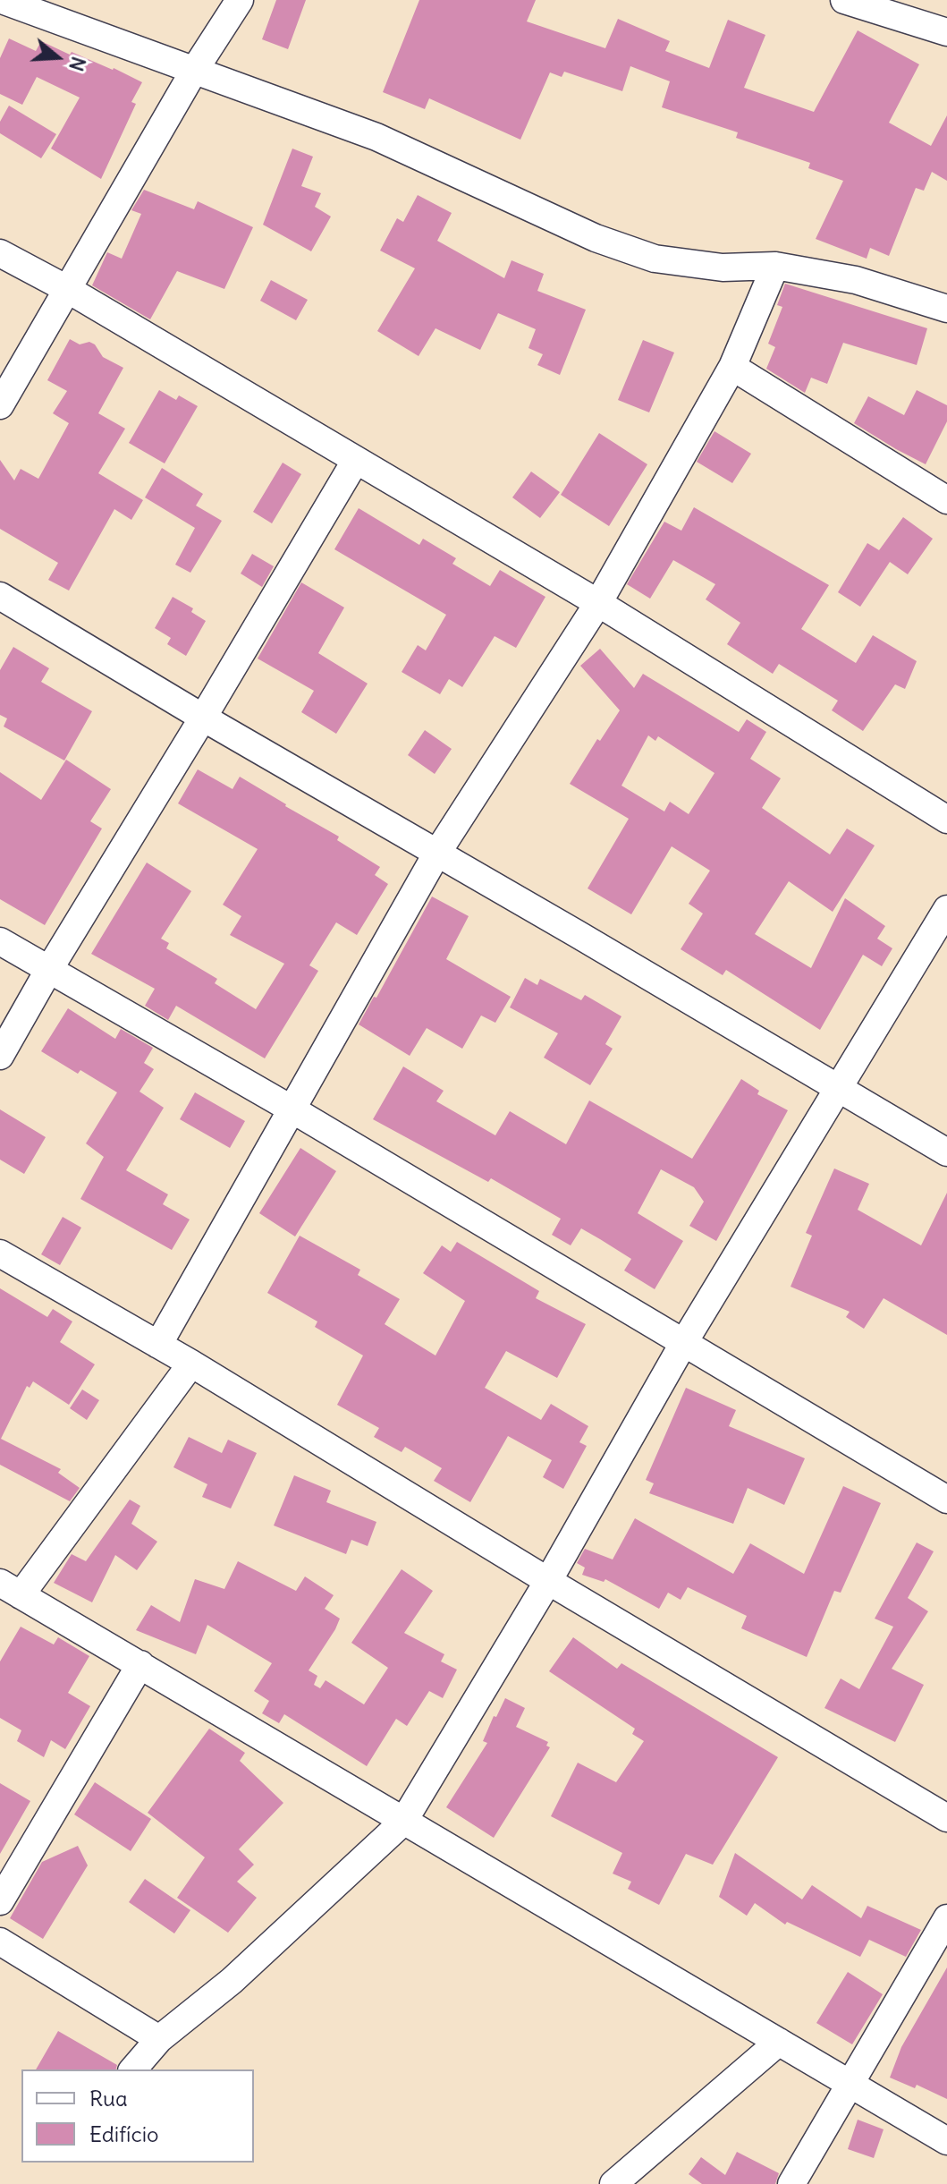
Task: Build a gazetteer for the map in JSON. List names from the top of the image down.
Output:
{
  "legend": ["Rua", "Edifício"],
  "north": "right"
}
